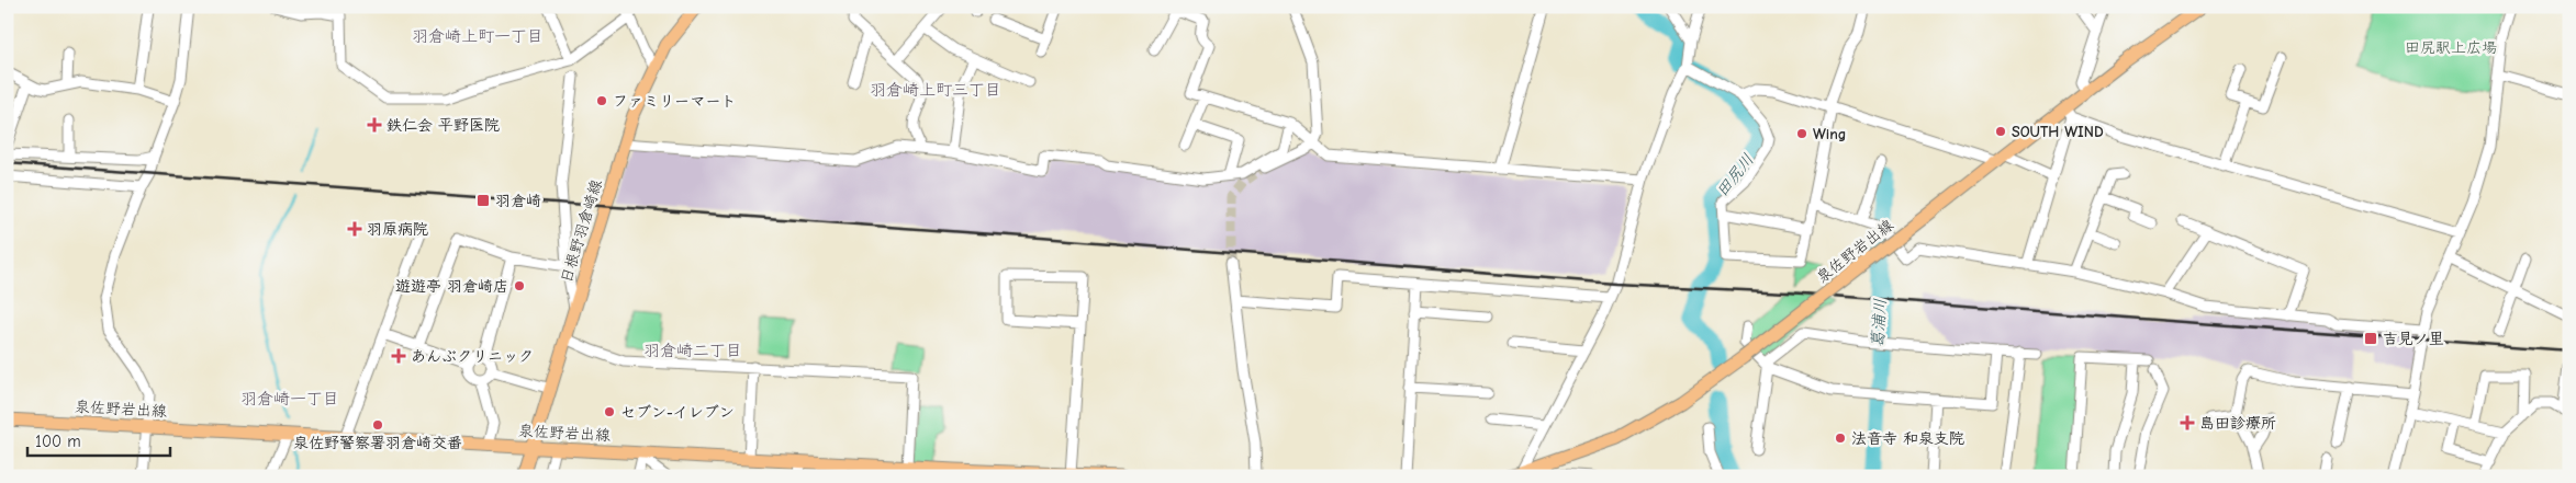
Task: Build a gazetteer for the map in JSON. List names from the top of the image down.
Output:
{
  "streets": {
    "main road": ["日根野羽倉崎線", "泉佐野岩出線"]
  },
  "crossings": [
    ["日根野羽倉崎線", "泉佐野岩出線"]
  ],
  "districts": [
    "羽倉崎上町一丁目",
    "羽倉崎上町三丁目",
    "羽倉崎二丁目",
    "羽倉崎一丁目"
  ],
  "water": ["田尻川", "葛浦川"],
  "parks": ["田尻駅上広場"],
  "places": {
    "other": [
      "ファミリーマート",
      "SOUTH WIND",
      "Wing",
      "遊遊亭 羽倉崎店",
      "セブン-イレブン",
      "泉佐野警察署羽倉崎交番",
      "法音寺 和泉支院"
    ],
    "health": [
      "鉄仁会 平野医院",
      "羽原病院",
      "あんぶクリニック",
      "島田診療所"
    ],
    "transit": ["羽倉崎", "吉見ノ里"]
  },
  "scale_bar": "100 m"
}
